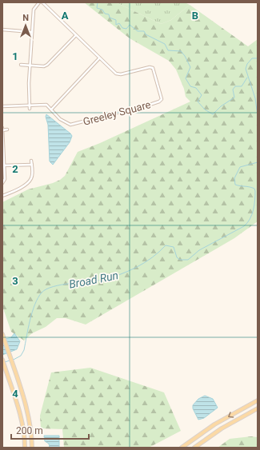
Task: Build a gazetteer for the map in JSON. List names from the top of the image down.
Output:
{
  "streets": {
    "street": ["Greeley Square"]
  },
  "water": ["Broad Run"],
  "scale_bar": "200 m",
  "north": "top",
  "grid": {
    "columns": ["A", "B"],
    "rows": [
      "1",
      "2",
      "3",
      "4"
    ]
  }
}
